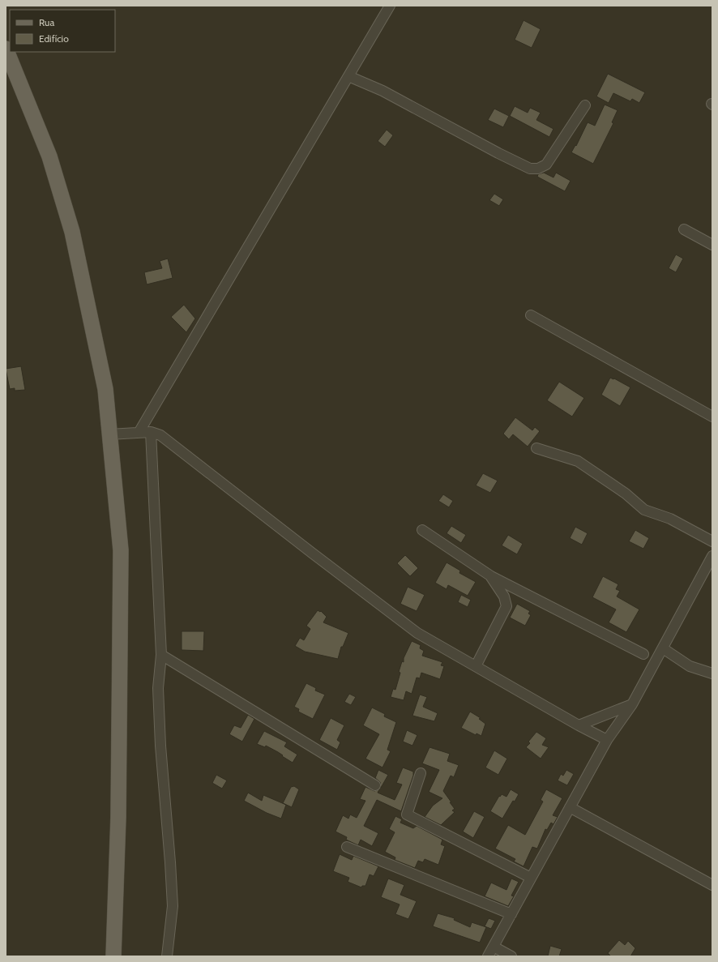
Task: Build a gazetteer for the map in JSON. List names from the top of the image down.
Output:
{
  "legend": ["Rua", "Edifício"]
}
